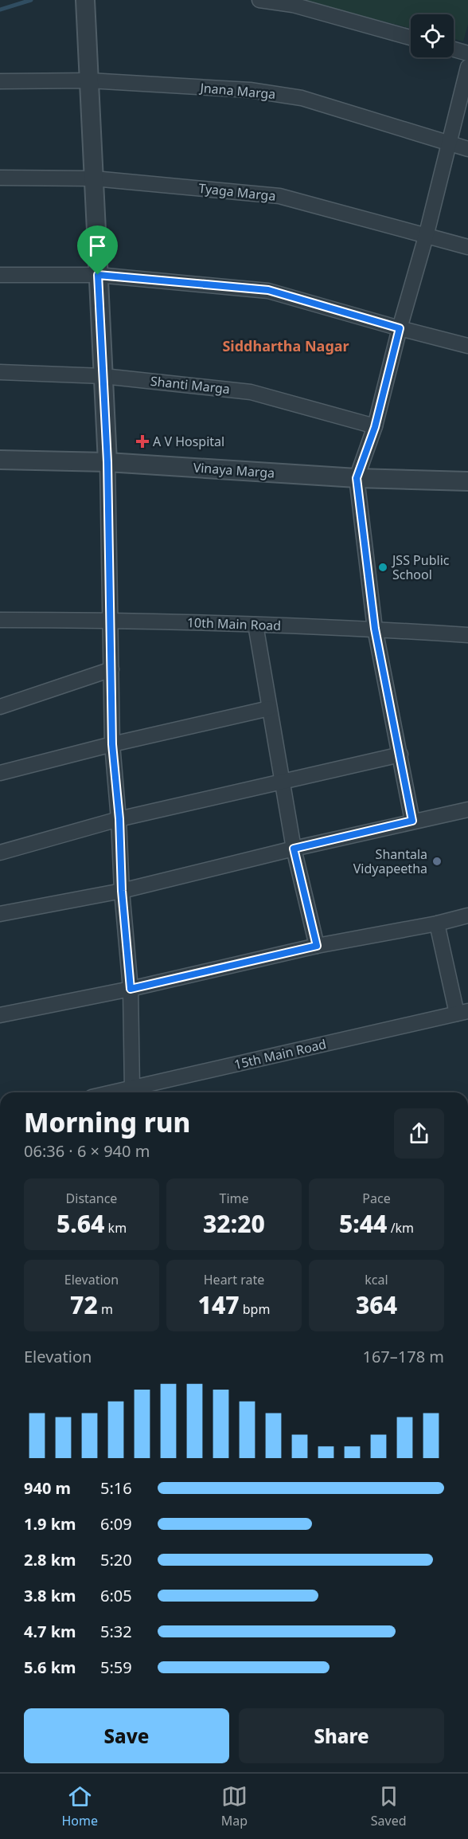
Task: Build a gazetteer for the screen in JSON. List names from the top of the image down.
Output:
{
  "streets": {
    "street": [
      "Jnana Marga",
      "Tyaga Marga",
      "Shanti Marga",
      "Vinaya Marga",
      "10th Main Road",
      "15th Main Road"
    ]
  },
  "districts": ["Siddhartha Nagar"],
  "places": {
    "health": ["A V Hospital"],
    "other": ["JSS Public School", "Shantala Vidyapeetha"]
  },
  "page": {
    "heading": ["Morning run", "06:36 · 6 × 940 m"],
    "stats": [
      ["Distance", "5.64 km"],
      ["Time", "32:20"],
      ["Pace", "5:44 /km"],
      ["Elevation", "72 m"],
      ["Heart rate", "147 bpm"],
      ["kcal", "364"]
    ],
    "chart": ["Elevation", "167–178 m"],
    "list": [
      {
        "name": "940 m",
        "note": "5:16"
      },
      {
        "name": "1.9 km",
        "note": "6:09"
      },
      {
        "name": "2.8 km",
        "note": "5:20"
      },
      {
        "name": "3.8 km",
        "note": "6:05"
      },
      {
        "name": "4.7 km",
        "note": "5:32"
      },
      {
        "name": "5.6 km",
        "note": "5:59"
      }
    ],
    "buttons": ["Save", "Share"],
    "tabs": ["Home", "Map", "Saved"]
  }
}
